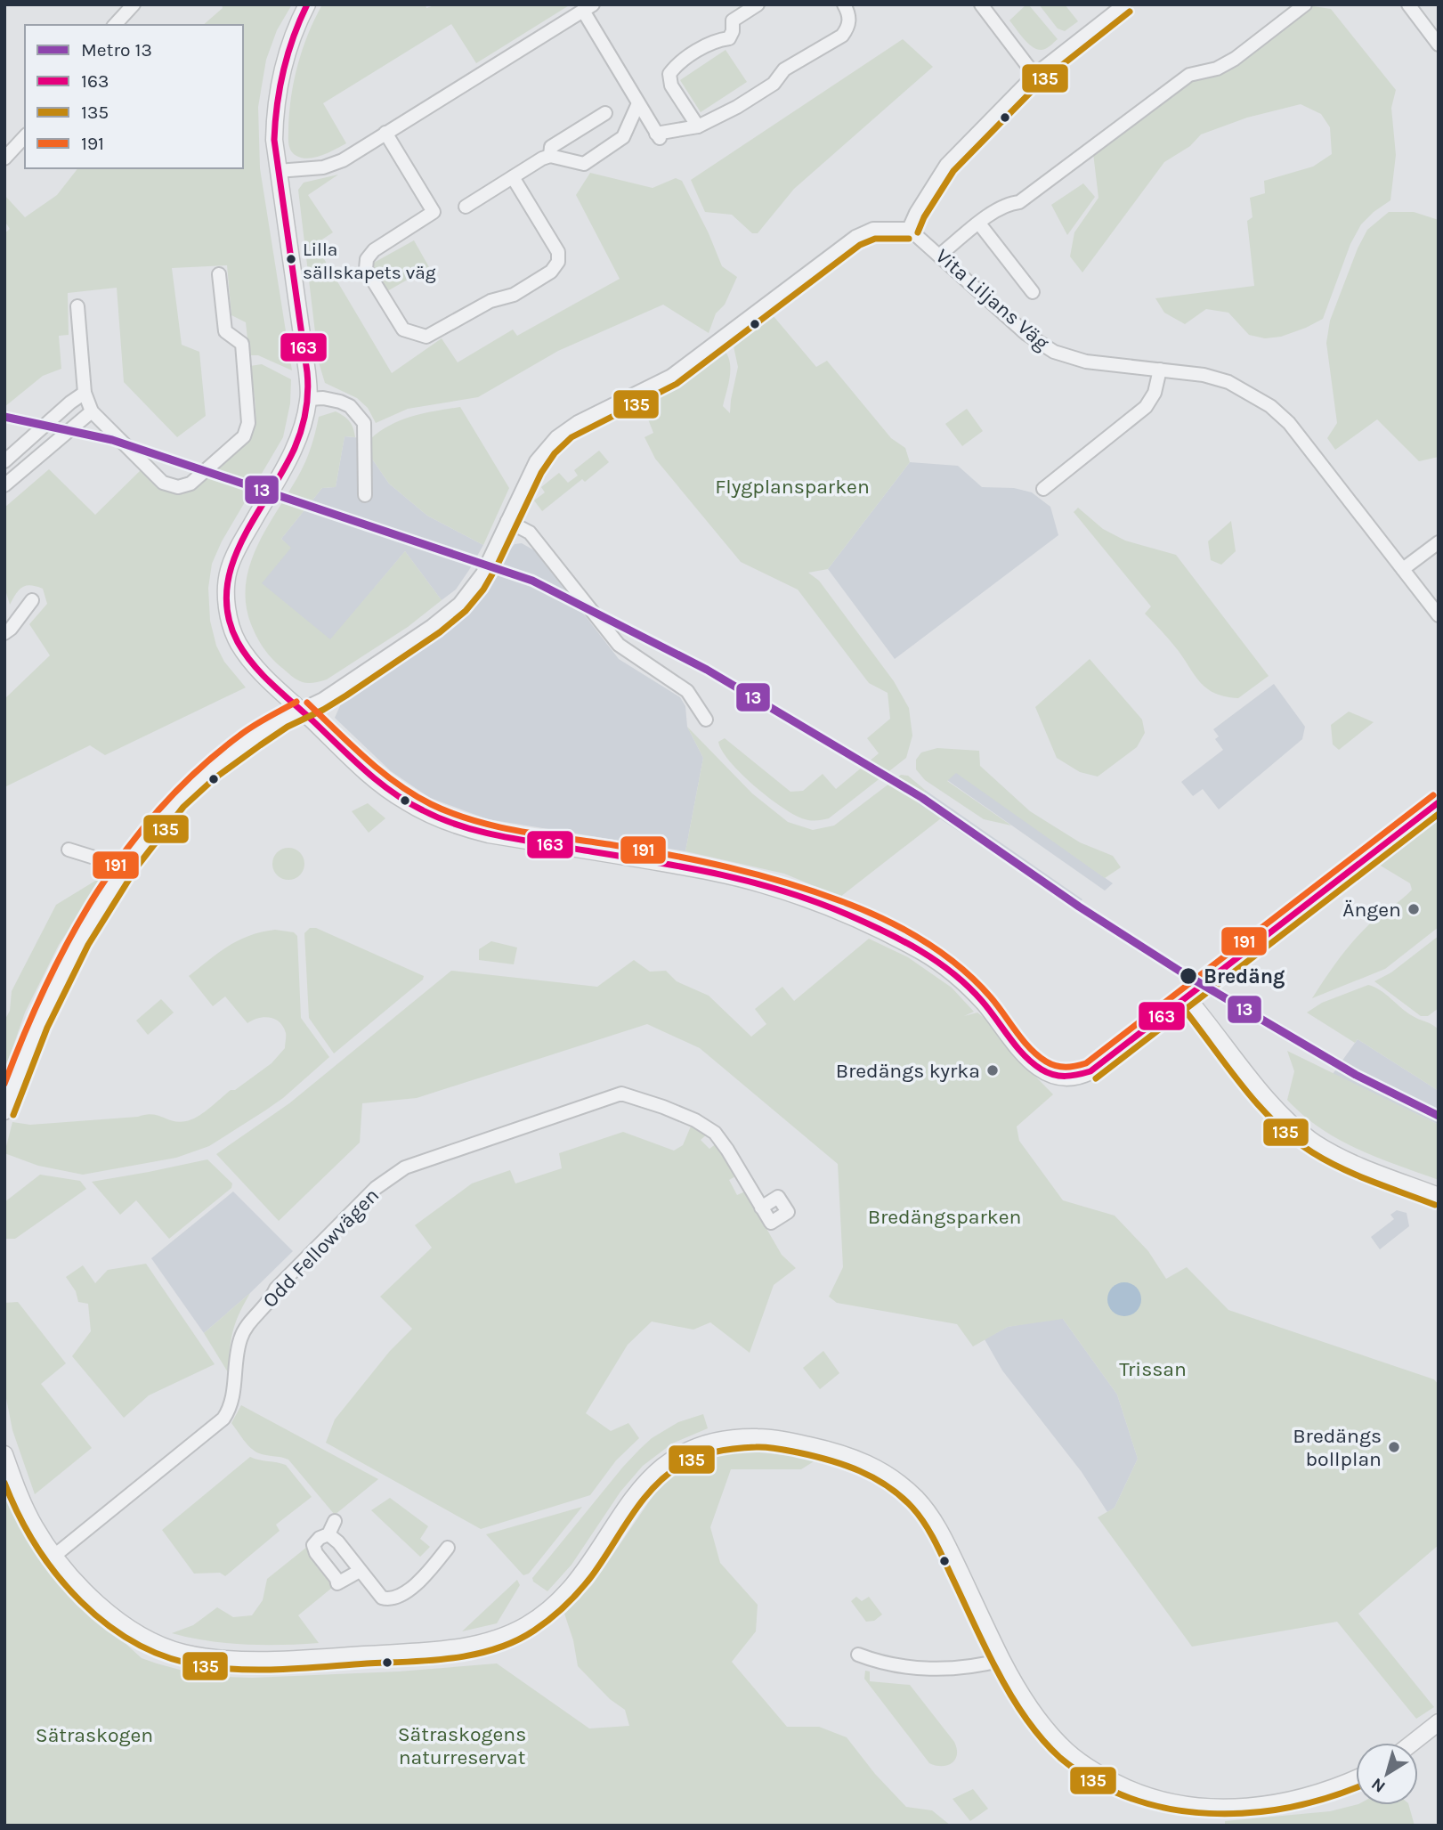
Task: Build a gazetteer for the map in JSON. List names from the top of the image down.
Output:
{
  "streets": {
    "street": ["Vita Liljans Väg", "Odd Fellowvägen"]
  },
  "parks": [
    "Flygplansparken",
    "Bredängsparken",
    "Trissan",
    "Sätraskogens naturreservat",
    "Sätraskogen"
  ],
  "places": [
    "Lilla sällskapets väg",
    "Ängen",
    "Bredäng",
    "Bredängs kyrka",
    "Bredängs bollplan"
  ],
  "lines": [
    "transit line 163",
    "transit line 135",
    "metro line 13",
    "transit line 191"
  ],
  "legend": [
    "Metro 13",
    "163",
    "135",
    "191"
  ],
  "north": "bottom left"
}
